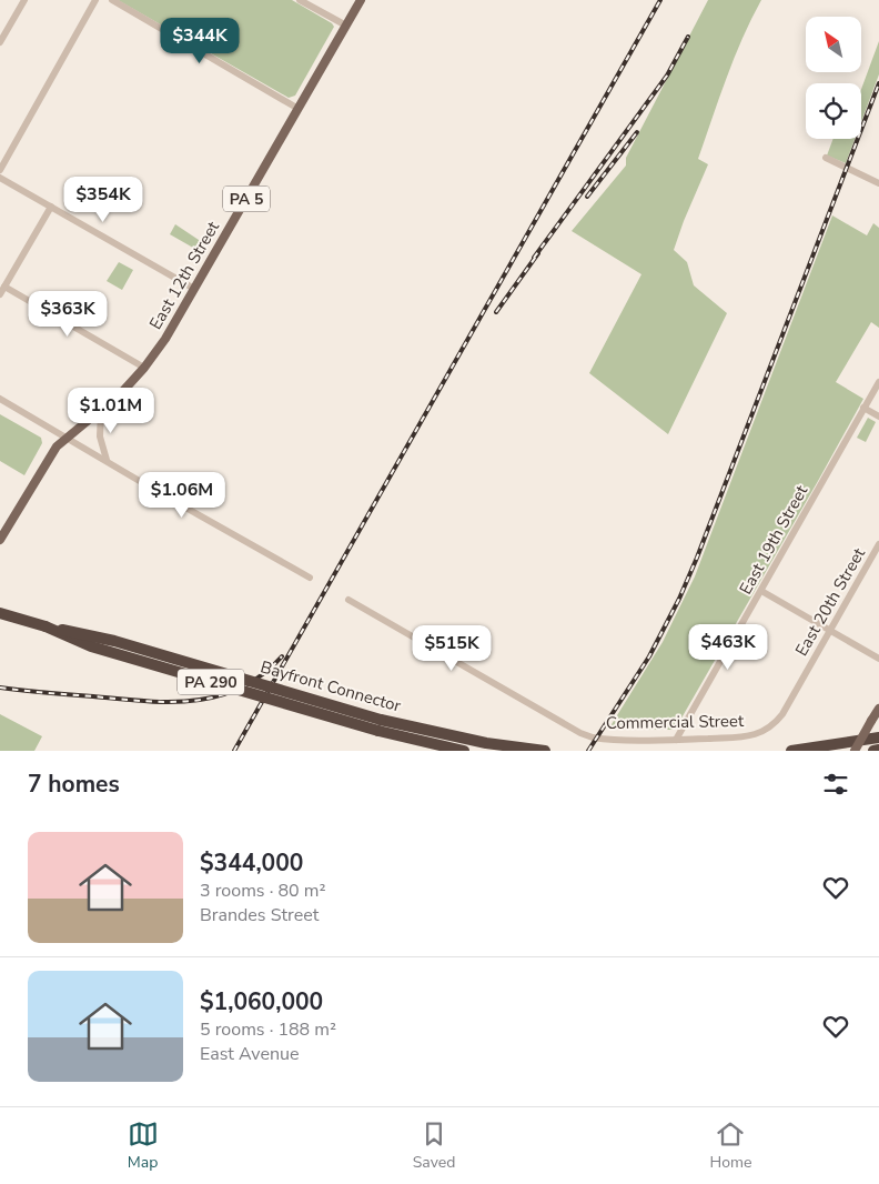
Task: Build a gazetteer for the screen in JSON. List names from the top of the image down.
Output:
{
  "streets": {
    "highway": ["PA 290", "Bayfront Connector"],
    "main road": ["PA 5", "East 12th Street"],
    "street": ["East 19th Street", "East 20th Street", "Commercial Street"]
  },
  "crossings": [
    ["East 19th Street", "Commercial Street"],
    ["East 20th Street", "Commercial Street"]
  ],
  "north": "top left",
  "page": {
    "price": [
      "$344K",
      "$354K",
      "$363K",
      "$1.01M",
      "$1.06M",
      "$463K",
      "$515K"
    ],
    "heading": "7 homes",
    "list": [
      {
        "name": "$344,000",
        "note": "3 rooms · 80 m² · Brandes Street"
      },
      {
        "name": "$1,060,000",
        "note": "5 rooms · 188 m² · East Avenue"
      }
    ],
    "tabs": ["Map", "Saved", "Home"]
  }
}
